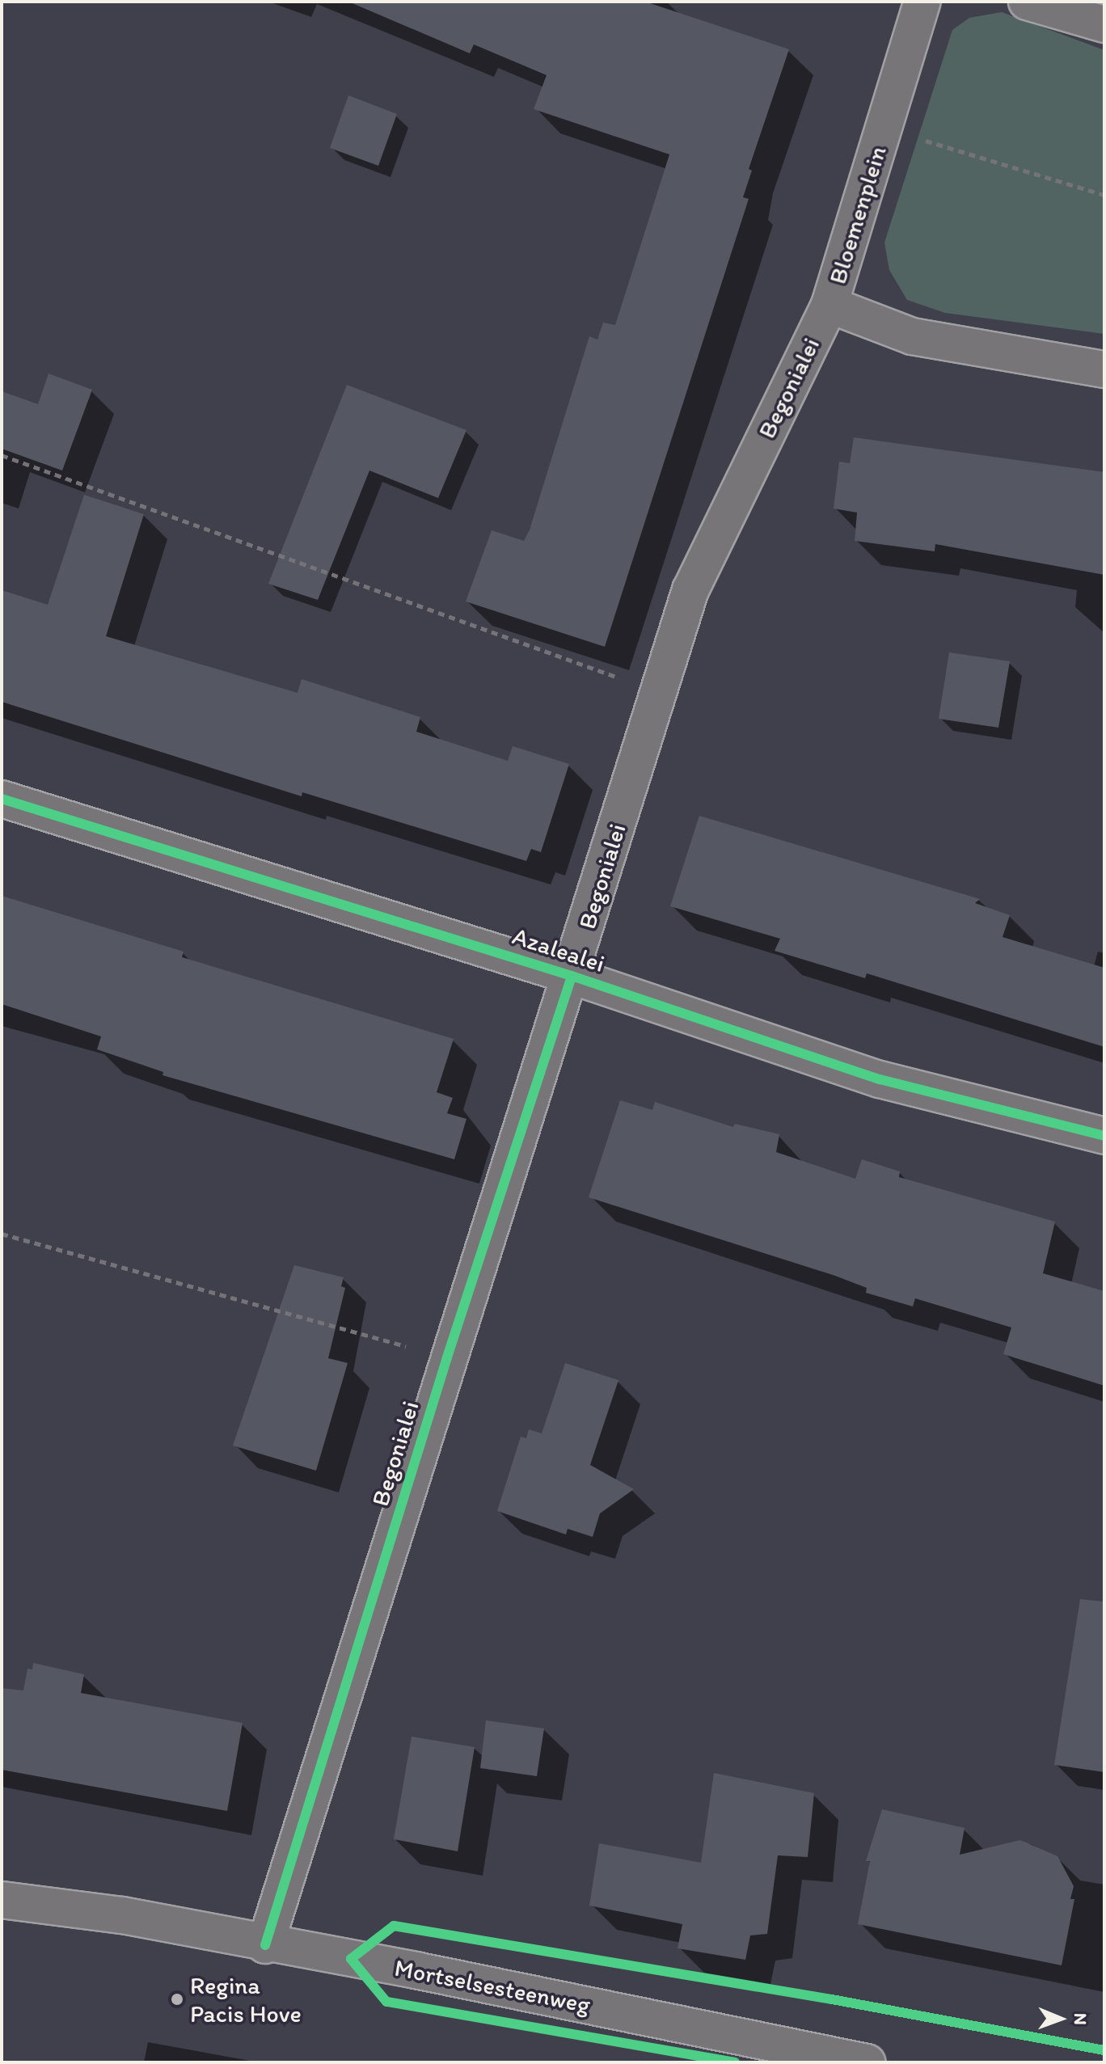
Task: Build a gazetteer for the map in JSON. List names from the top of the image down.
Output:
{
  "streets": {
    "street": [
      "Bloemenplein",
      "Begonialei",
      "Azalealei",
      "Mortselsesteenweg"
    ]
  },
  "crossings": [
    ["Bloemenplein", "Begonialei"],
    ["Begonialei", "Azalealei"],
    ["Begonialei", "Mortselsesteenweg"]
  ],
  "places": ["Regina Pacis Hove"],
  "north": "right"
}
